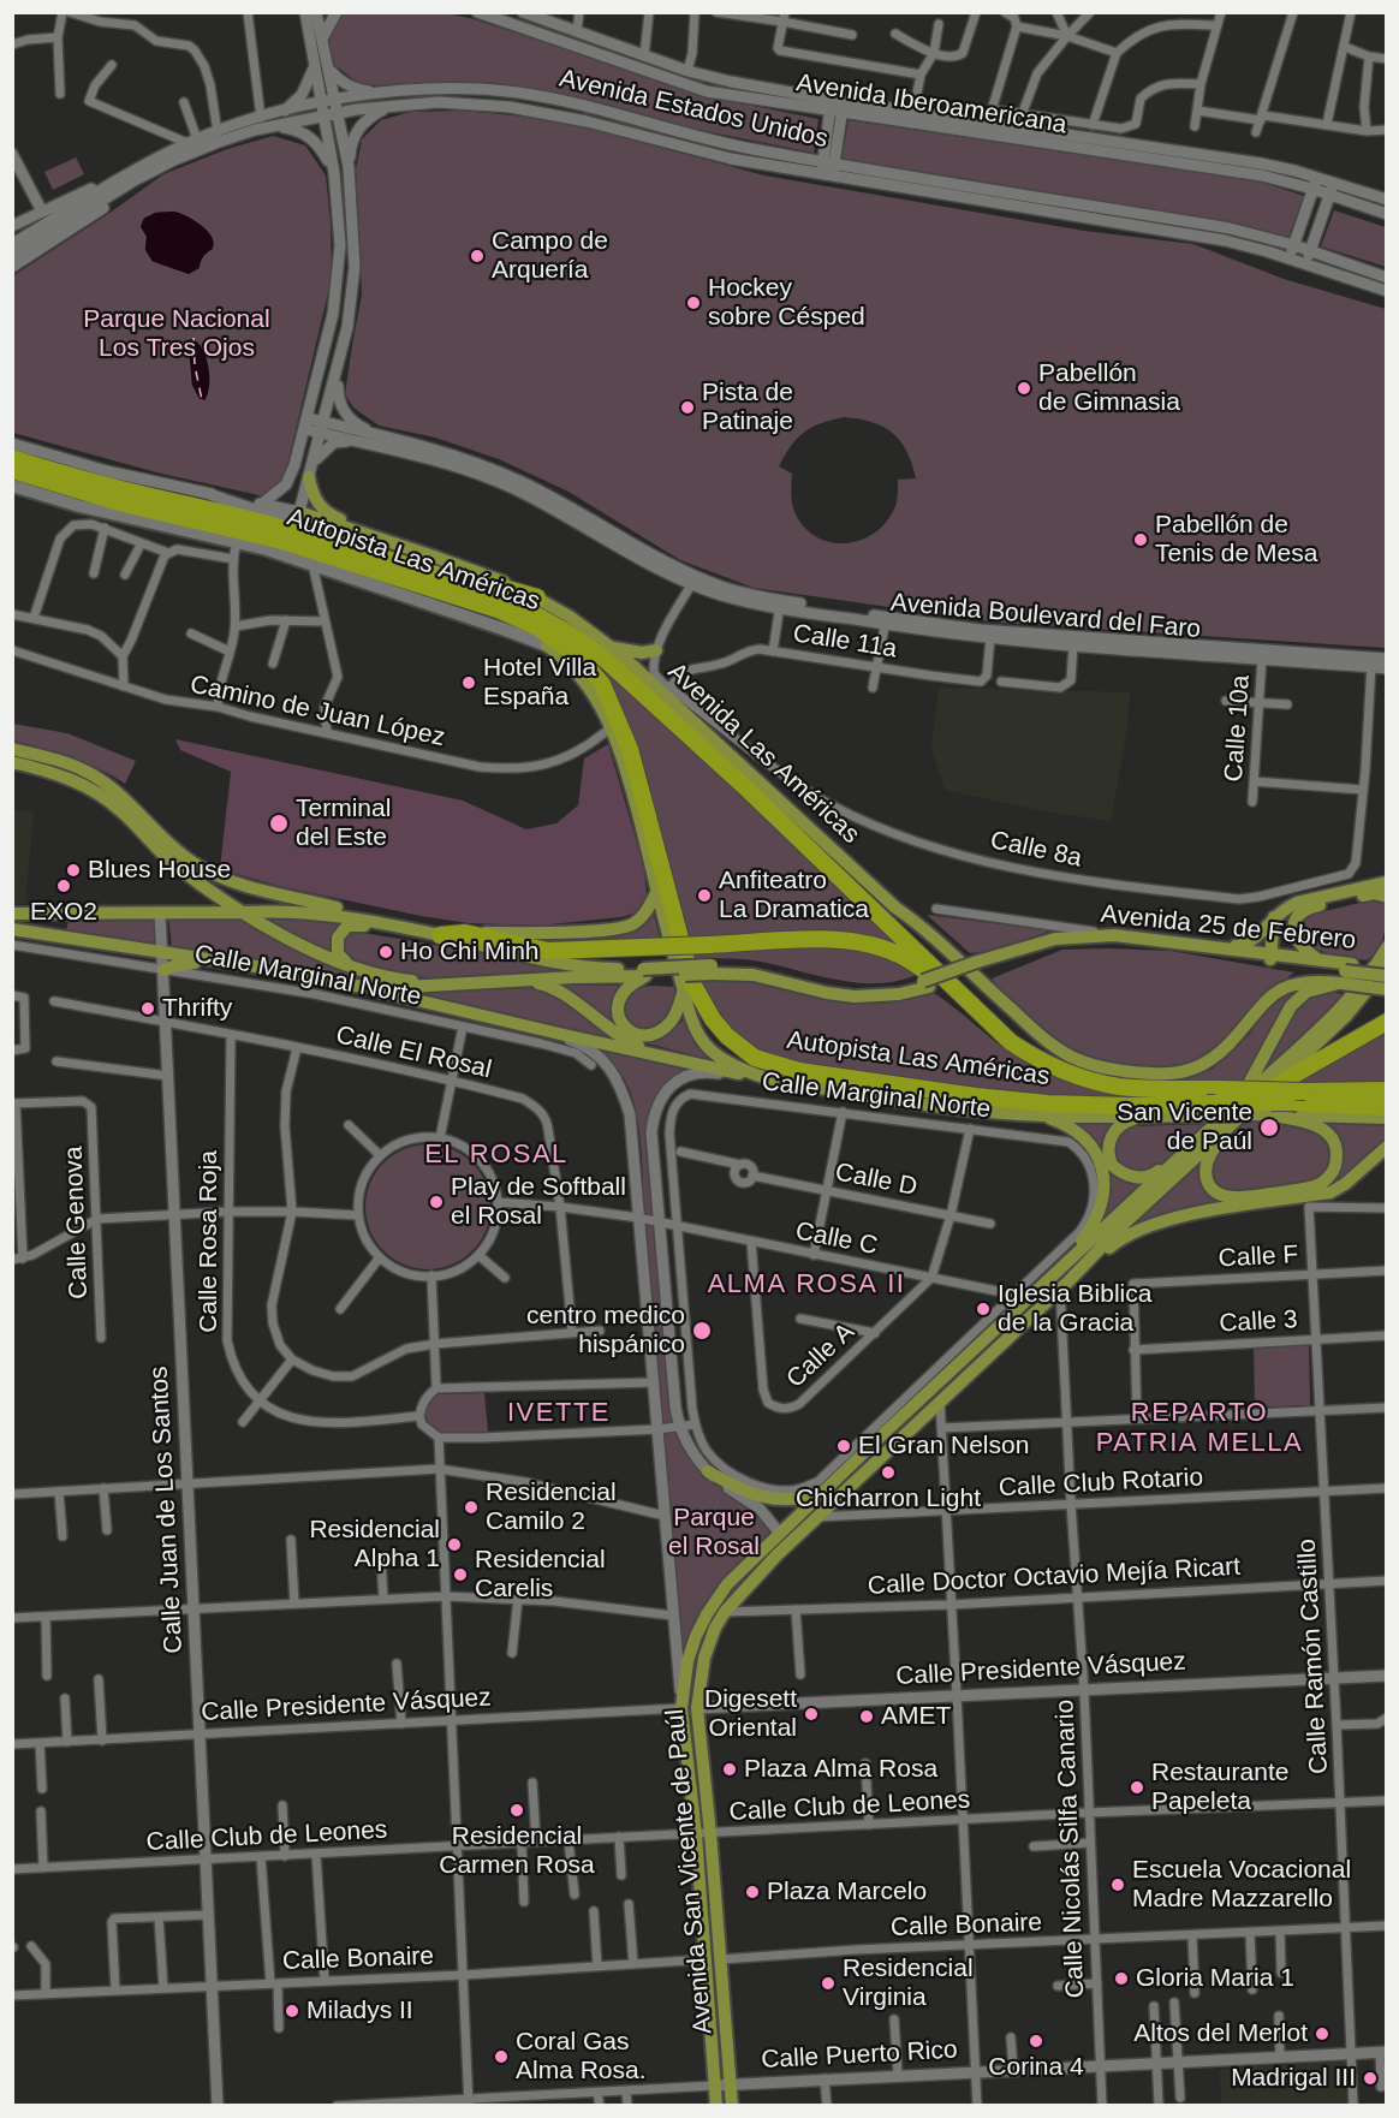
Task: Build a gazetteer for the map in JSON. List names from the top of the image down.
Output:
{
  "streets": {
    "highway": ["Autopista Las Américas"],
    "main road": ["Avenida Las Américas", "Avenida 25 de Febrero", "Avenida San Vicente de Paúl"],
    "street": [
      "Avenida Iberoamericana",
      "Avenida Estados Unidos",
      "Avenida Boulevard del Faro",
      "Calle 11a",
      "Camino de Juan López",
      "Calle 10a",
      "Calle 8a",
      "Calle Marginal Norte",
      "Calle El Rosal",
      "Calle D",
      "Calle Genova",
      "Calle C",
      "Calle Rosa Roja",
      "Calle F",
      "Calle 3",
      "Calle A",
      "Calle Club Rotario",
      "Calle Juan de Los Santos",
      "Calle Doctor Octavio Mejía Ricart",
      "Calle Ramón Castillo",
      "Calle Presidente Vásquez",
      "Calle Club de Leones",
      "Calle Nicolás Silfa Canario",
      "Calle Bonaire",
      "Calle Puerto Rico"
    ]
  },
  "crossings": [
    ["Avenida Boulevard del Faro", "Calle 11a"],
    ["Avenida Boulevard del Faro", "Calle 10a"],
    ["Avenida Boulevard del Faro", "Calle 8a"],
    ["Calle 11a", "Calle 8a"],
    ["Avenida Las Américas", "Calle 8a"],
    ["Avenida Las Américas", "Avenida 25 de Febrero"],
    ["Avenida 25 de Febrero", "Avenida San Vicente de Paúl"],
    ["Calle Marginal Norte", "Calle C"],
    ["Calle Marginal Norte", "Calle A"],
    ["Calle Marginal Norte", "Calle Juan de Los Santos"],
    ["Calle Marginal Norte", "Avenida San Vicente de Paúl"],
    ["Calle El Rosal", "Calle C"],
    ["Calle El Rosal", "Calle Rosa Roja"],
    ["Calle El Rosal", "Calle Juan de Los Santos"],
    ["Calle D", "Calle A"],
    ["Calle C", "Calle A"],
    ["Calle C", "Avenida San Vicente de Paúl"],
    ["Calle F", "Calle 3"],
    ["Calle F", "Calle Ramón Castillo"],
    ["Calle 3", "Calle Ramón Castillo"],
    ["Calle Club Rotario", "Calle Ramón Castillo"],
    ["Calle Club Rotario", "Calle Nicolás Silfa Canario"],
    ["Calle Club Rotario", "Avenida San Vicente de Paúl"],
    ["Calle Juan de Los Santos", "Calle Presidente Vásquez"],
    ["Calle Juan de Los Santos", "Calle Club de Leones"],
    ["Calle Juan de Los Santos", "Calle Bonaire"],
    ["Calle Doctor Octavio Mejía Ricart", "Calle Ramón Castillo"],
    ["Calle Doctor Octavio Mejía Ricart", "Calle Nicolás Silfa Canario"],
    ["Calle Doctor Octavio Mejía Ricart", "Avenida San Vicente de Paúl"],
    ["Calle Ramón Castillo", "Calle Presidente Vásquez"],
    ["Calle Ramón Castillo", "Calle Club de Leones"],
    ["Calle Ramón Castillo", "Calle Bonaire"],
    ["Calle Ramón Castillo", "Calle Puerto Rico"],
    ["Calle Presidente Vásquez", "Calle Nicolás Silfa Canario"],
    ["Calle Presidente Vásquez", "Avenida San Vicente de Paúl"],
    ["Calle Club de Leones", "Calle Nicolás Silfa Canario"],
    ["Calle Club de Leones", "Avenida San Vicente de Paúl"],
    ["Calle Nicolás Silfa Canario", "Avenida San Vicente de Paúl"],
    ["Calle Nicolás Silfa Canario", "Calle Bonaire"],
    ["Calle Nicolás Silfa Canario", "Calle Puerto Rico"],
    ["Avenida San Vicente de Paúl", "Calle Bonaire"],
    ["Avenida San Vicente de Paúl", "Calle Puerto Rico"]
  ],
  "districts": [
    "EL ROSAL",
    "ALMA ROSA II",
    "IVETTE",
    "REPARTO PATRIA MELLA"
  ],
  "parks": ["Parque Nacional Los Tres Ojos", "Parque el Rosal"],
  "places": [
    "Campo de Arquería",
    "Hockey sobre Césped",
    "Pabellón de Gimnasia",
    "Pista de Patinaje",
    "Pabellón de Tenis de Mesa",
    "Hotel Villa España",
    "Terminal del Este",
    "Blues House",
    "EXO2",
    "Anfiteatro La Dramatica",
    "Ho Chi Minh",
    "Thrifty",
    "San Vicente de Paúl",
    "Play de Softball el Rosal",
    "Iglesia Biblica de la Gracia",
    "centro medico hispánico",
    "El Gran Nelson",
    "Chicharron Light",
    "Residencial Camilo 2",
    "Residencial Alpha 1",
    "Residencial Carelis",
    "Digesett Oriental",
    "AMET",
    "Plaza Alma Rosa",
    "Restaurante Papeleta",
    "Residencial Carmen Rosa",
    "Escuela Vocacional Madre Mazzarello",
    "Plaza Marcelo",
    "Gloria Maria 1",
    "Residencial Virginia",
    "Miladys II",
    "Altos del Merlot",
    "Corina 4",
    "Coral Gas Alma Rosa.",
    "Madrigal III"
  ]
}
